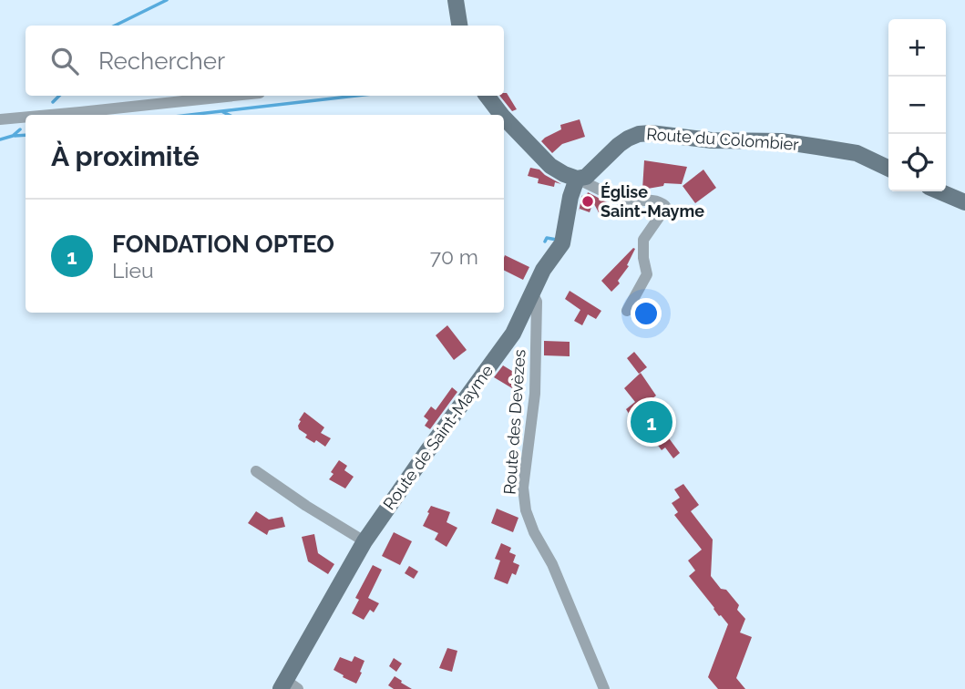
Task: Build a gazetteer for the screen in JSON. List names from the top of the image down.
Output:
{
  "streets": {
    "street": ["Route du Colombier", "Route des Devèzes", "Route de Saint-Mayme"]
  },
  "crossings": [
    ["Route du Colombier", "Route de Saint-Mayme"],
    ["Route des Devèzes", "Route de Saint-Mayme"]
  ],
  "places": ["Église Saint-Mayme"],
  "page": {
    "map_buttons": ["+", "−"],
    "search": "Rechercher",
    "heading": "À proximité",
    "list": [
      {
        "mark": "1",
        "name": "FONDATION OPTEO",
        "note": "Lieu",
        "value": "70 m"
      }
    ],
    "pins": "1"
  }
}
